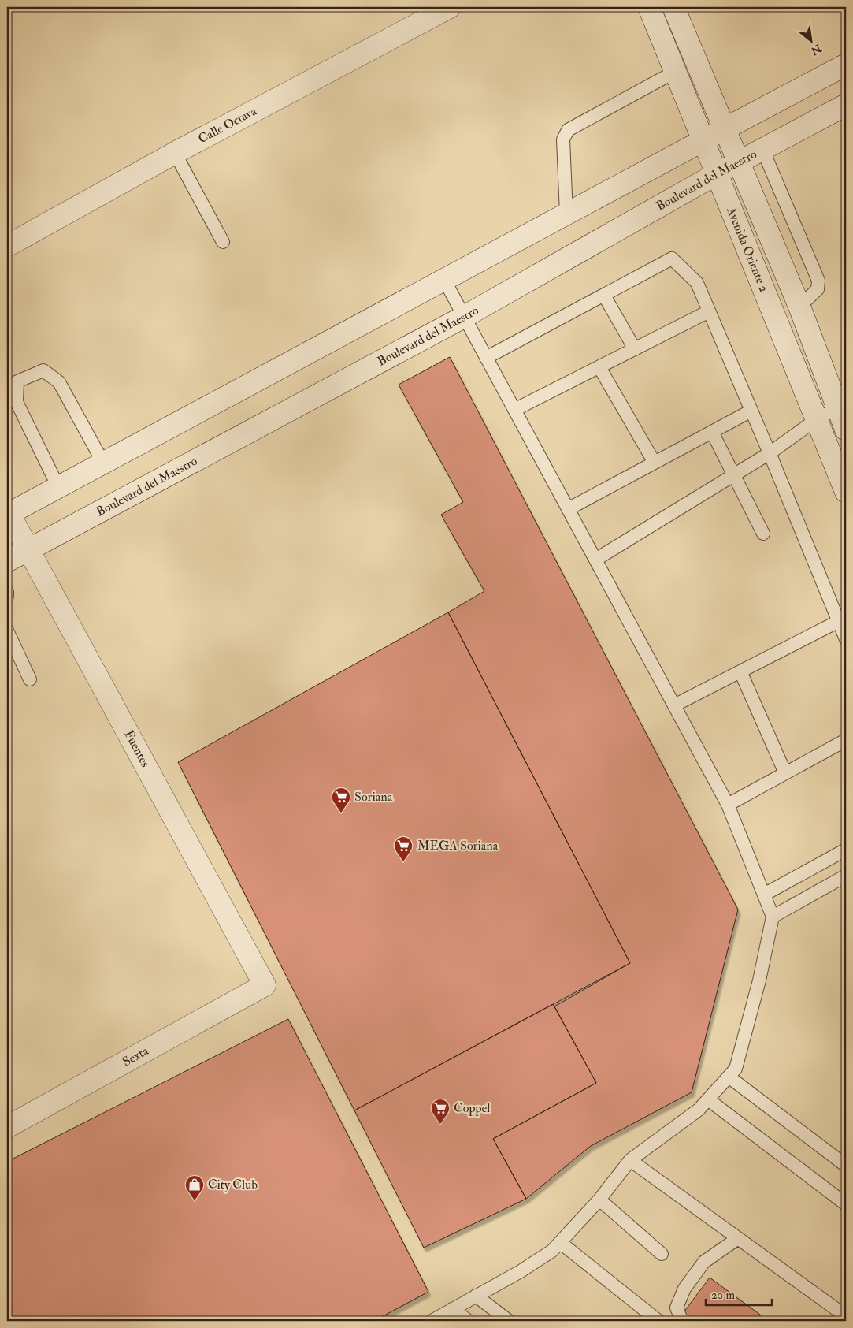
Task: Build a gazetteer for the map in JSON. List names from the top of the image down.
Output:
{
  "streets": {
    "main road": [
      "Calle Octava",
      "Boulevard del Maestro",
      "Avenida Oriente 2",
      "Fuentes",
      "Sexta"
    ]
  },
  "crossings": [
    ["Boulevard del Maestro", "Avenida Oriente 2"],
    ["Boulevard del Maestro", "Fuentes"],
    ["Fuentes", "Sexta"]
  ],
  "places": {
    "supermarket": ["Soriana", "MEGA Soriana", "Coppel"],
    "shop": ["City Club"]
  },
  "scale_bar": "20 m",
  "north": "bottom right"
}
